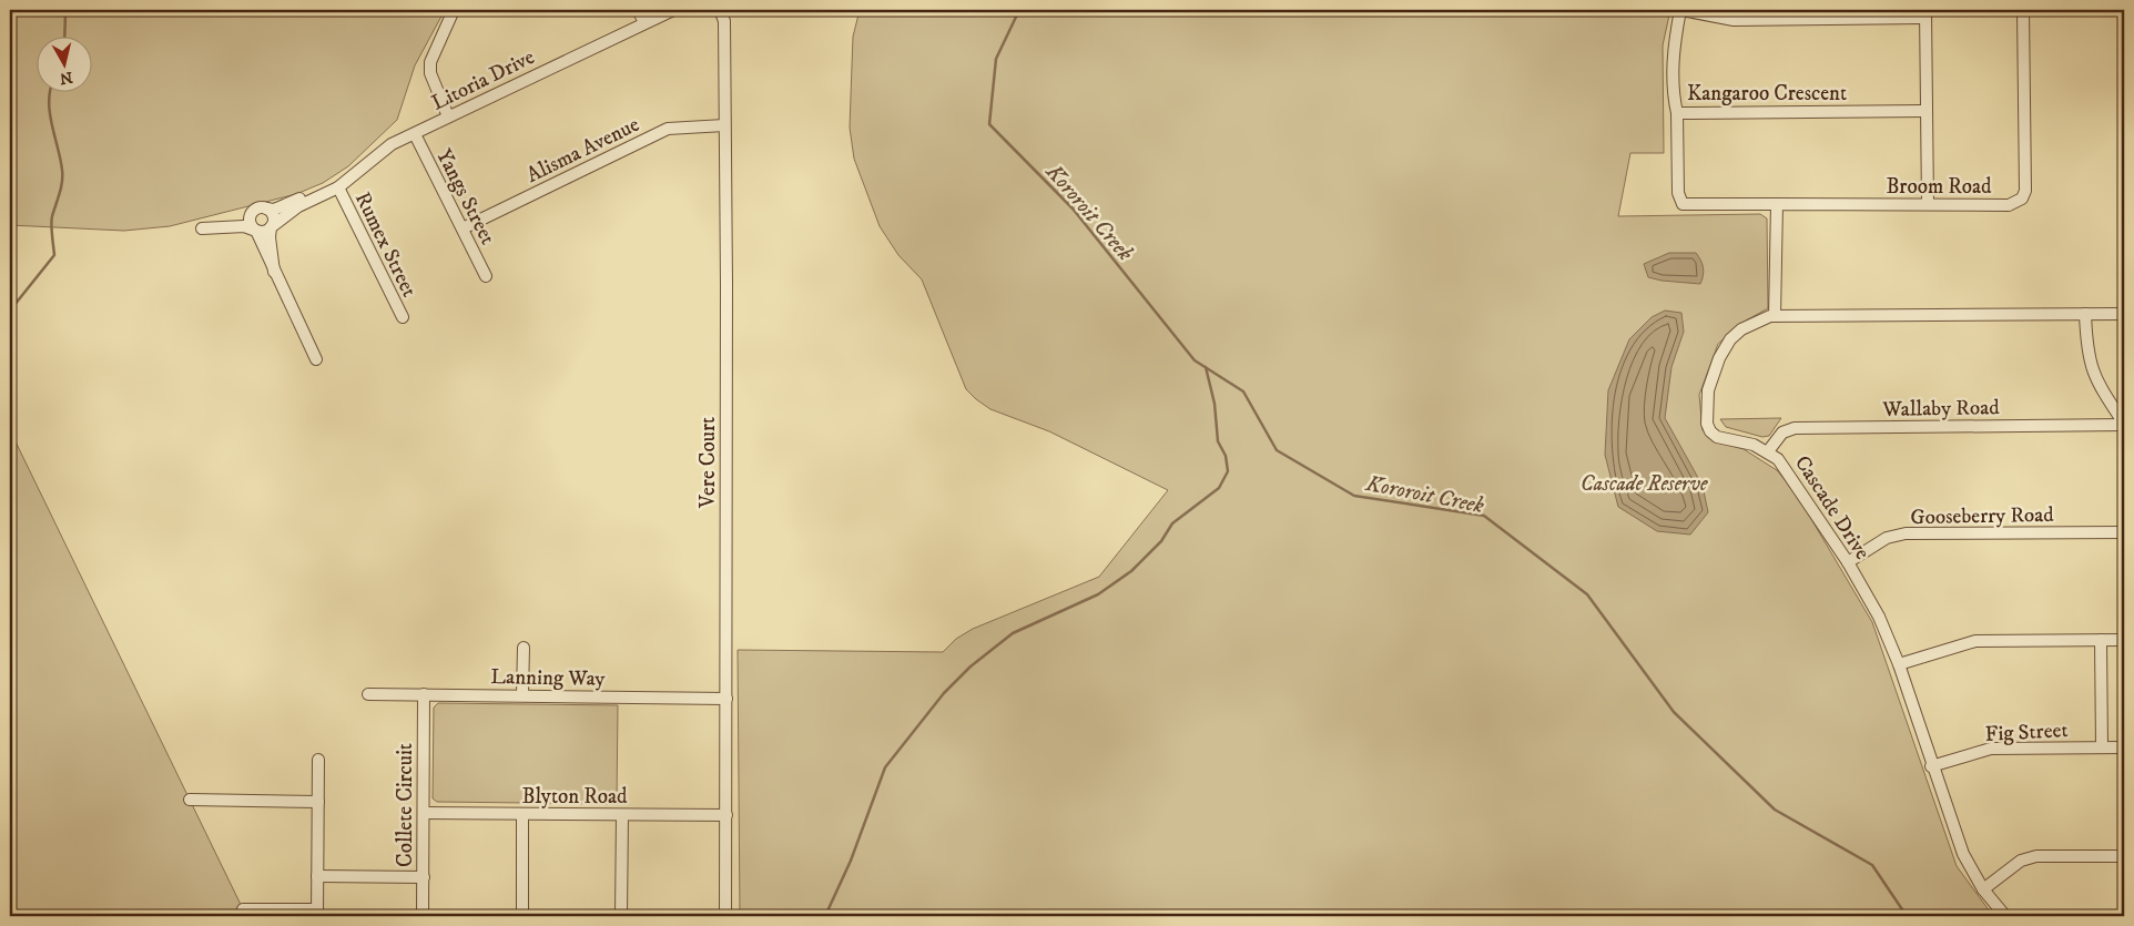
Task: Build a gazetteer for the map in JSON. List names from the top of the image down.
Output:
{
  "streets": {
    "street": [
      "Litoria Drive",
      "Kangaroo Crescent",
      "Alisma Avenue",
      "Broom Road",
      "Yangs Street",
      "Rumex Street",
      "Wallaby Road",
      "Vere Court",
      "Cascade Drive",
      "Gooseberry Road",
      "Lanning Way",
      "Fig Street",
      "Blyton Road",
      "Collete Circuit"
    ]
  },
  "crossings": [
    ["Litoria Drive", "Yangs Street"],
    ["Litoria Drive", "Rumex Street"],
    ["Kangaroo Crescent", "Broom Road"],
    ["Alisma Avenue", "Yangs Street"],
    ["Alisma Avenue", "Vere Court"],
    ["Wallaby Road", "Cascade Drive"],
    ["Vere Court", "Lanning Way"],
    ["Vere Court", "Blyton Road"],
    ["Cascade Drive", "Gooseberry Road"],
    ["Cascade Drive", "Fig Street"],
    ["Lanning Way", "Collete Circuit"],
    ["Blyton Road", "Collete Circuit"]
  ],
  "water": ["Kororoit Creek"],
  "parks": ["Cascade Reserve"],
  "north": "bottom"
}
